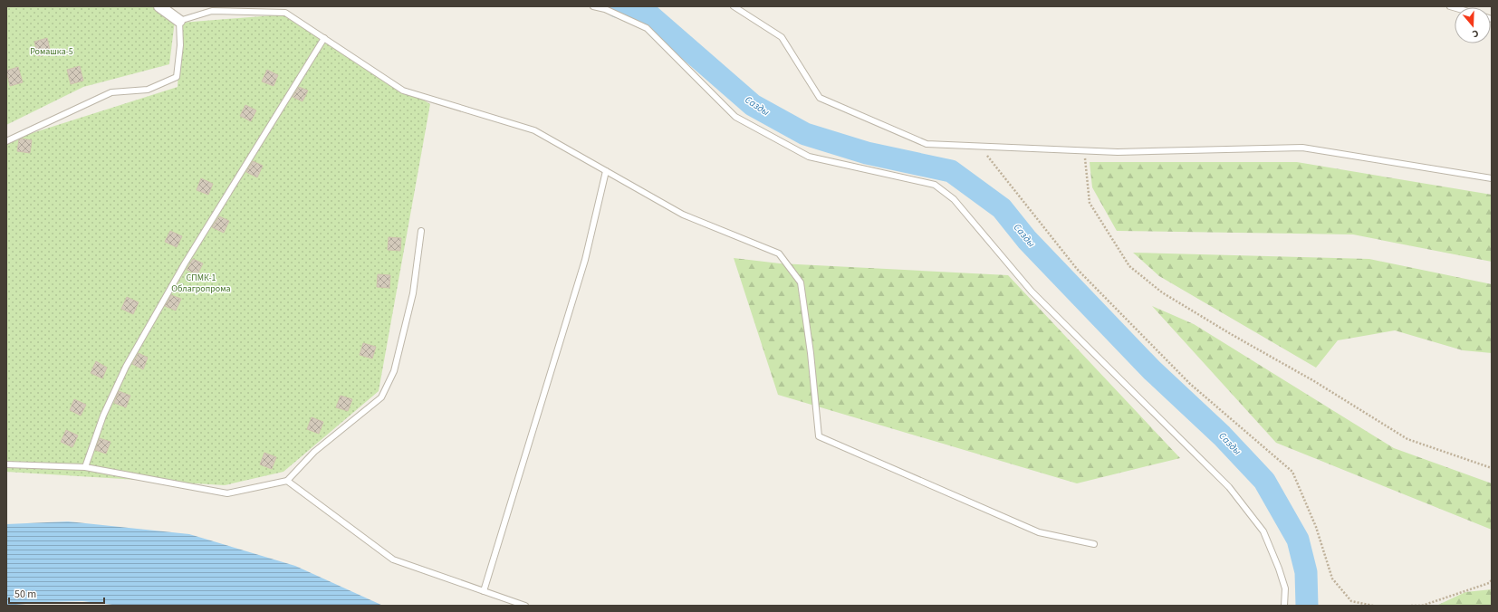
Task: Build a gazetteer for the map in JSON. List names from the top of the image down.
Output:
{
  "water": ["Сазды"],
  "parks": ["Ромашка-5", "СПМК-1 Облагропрома"],
  "scale_bar": "50 m",
  "north": "bottom"
}
